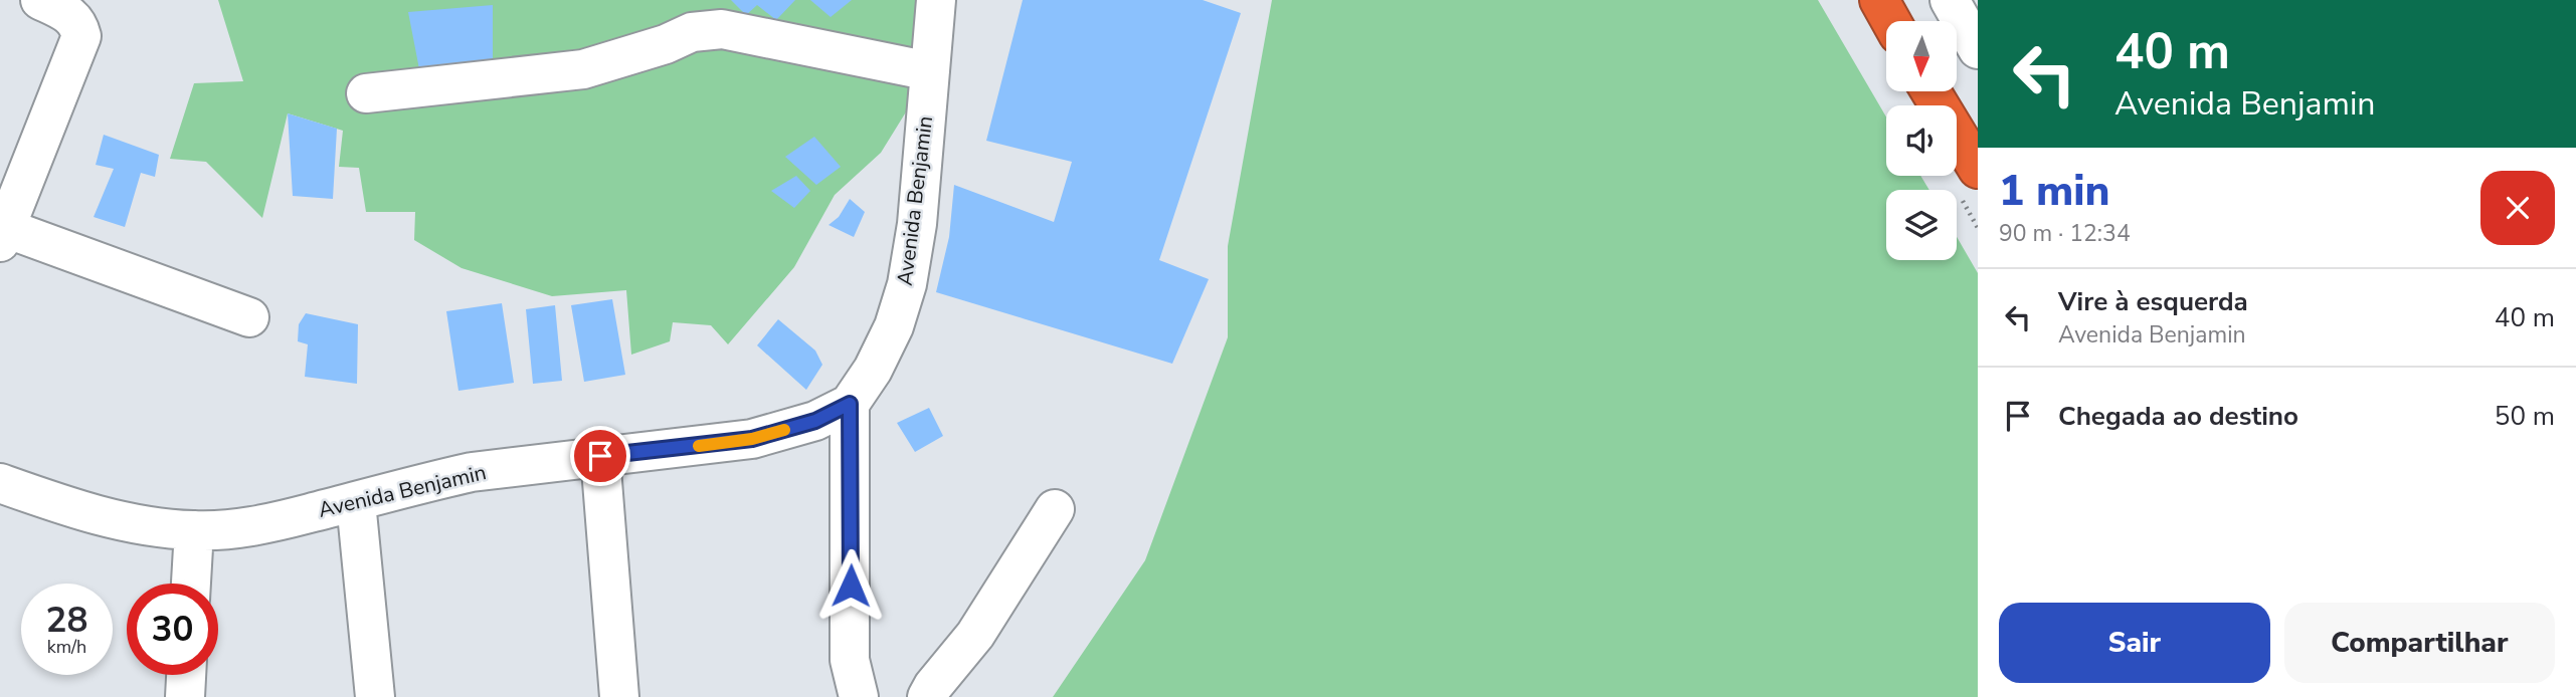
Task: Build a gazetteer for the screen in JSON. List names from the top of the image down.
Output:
{
  "streets": {
    "street": ["Avenida Benjamin"]
  },
  "north": "bottom",
  "page": {
    "turn": ["40 m", "Avenida Benjamin"],
    "heading": ["1 min", "90 m · 12:34"],
    "list": [
      {
        "name": "Vire à esquerda",
        "note": "Avenida Benjamin",
        "value": "40 m"
      },
      {
        "name": "Chegada ao destino",
        "value": "50 m"
      }
    ],
    "speed": "28 km/h",
    "limit": "30",
    "buttons": ["Sair", "Compartilhar"]
  }
}
